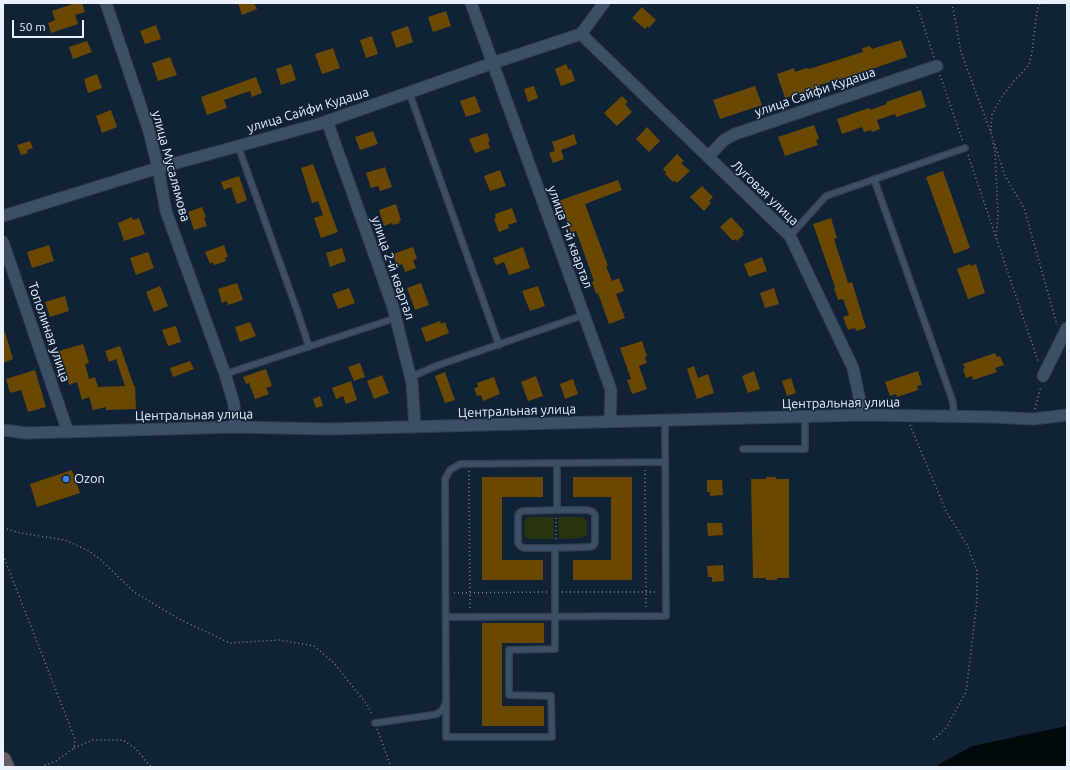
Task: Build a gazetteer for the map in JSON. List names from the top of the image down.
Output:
{
  "streets": {
    "street": [
      "улица Сайфи Кудаша",
      "улица Мусалямова",
      "Луговая улица",
      "улица 1-й квартал",
      "улица 2-й квартал",
      "Тополиная улица",
      "Центральная улица"
    ]
  },
  "crossings": [
    ["улица Сайфи Кудаша", "улица Мусалямова"],
    ["улица Сайфи Кудаша", "Луговая улица"],
    ["улица Сайфи Кудаша", "улица 1-й квартал"],
    ["улица Сайфи Кудаша", "улица 2-й квартал"],
    ["улица Мусалямова", "Центральная улица"],
    ["Луговая улица", "Центральная улица"],
    ["улица 1-й квартал", "Центральная улица"],
    ["улица 2-й квартал", "Центральная улица"],
    ["Тополиная улица", "Центральная улица"]
  ],
  "places": ["Ozon"],
  "scale_bar": "50 m"
}
